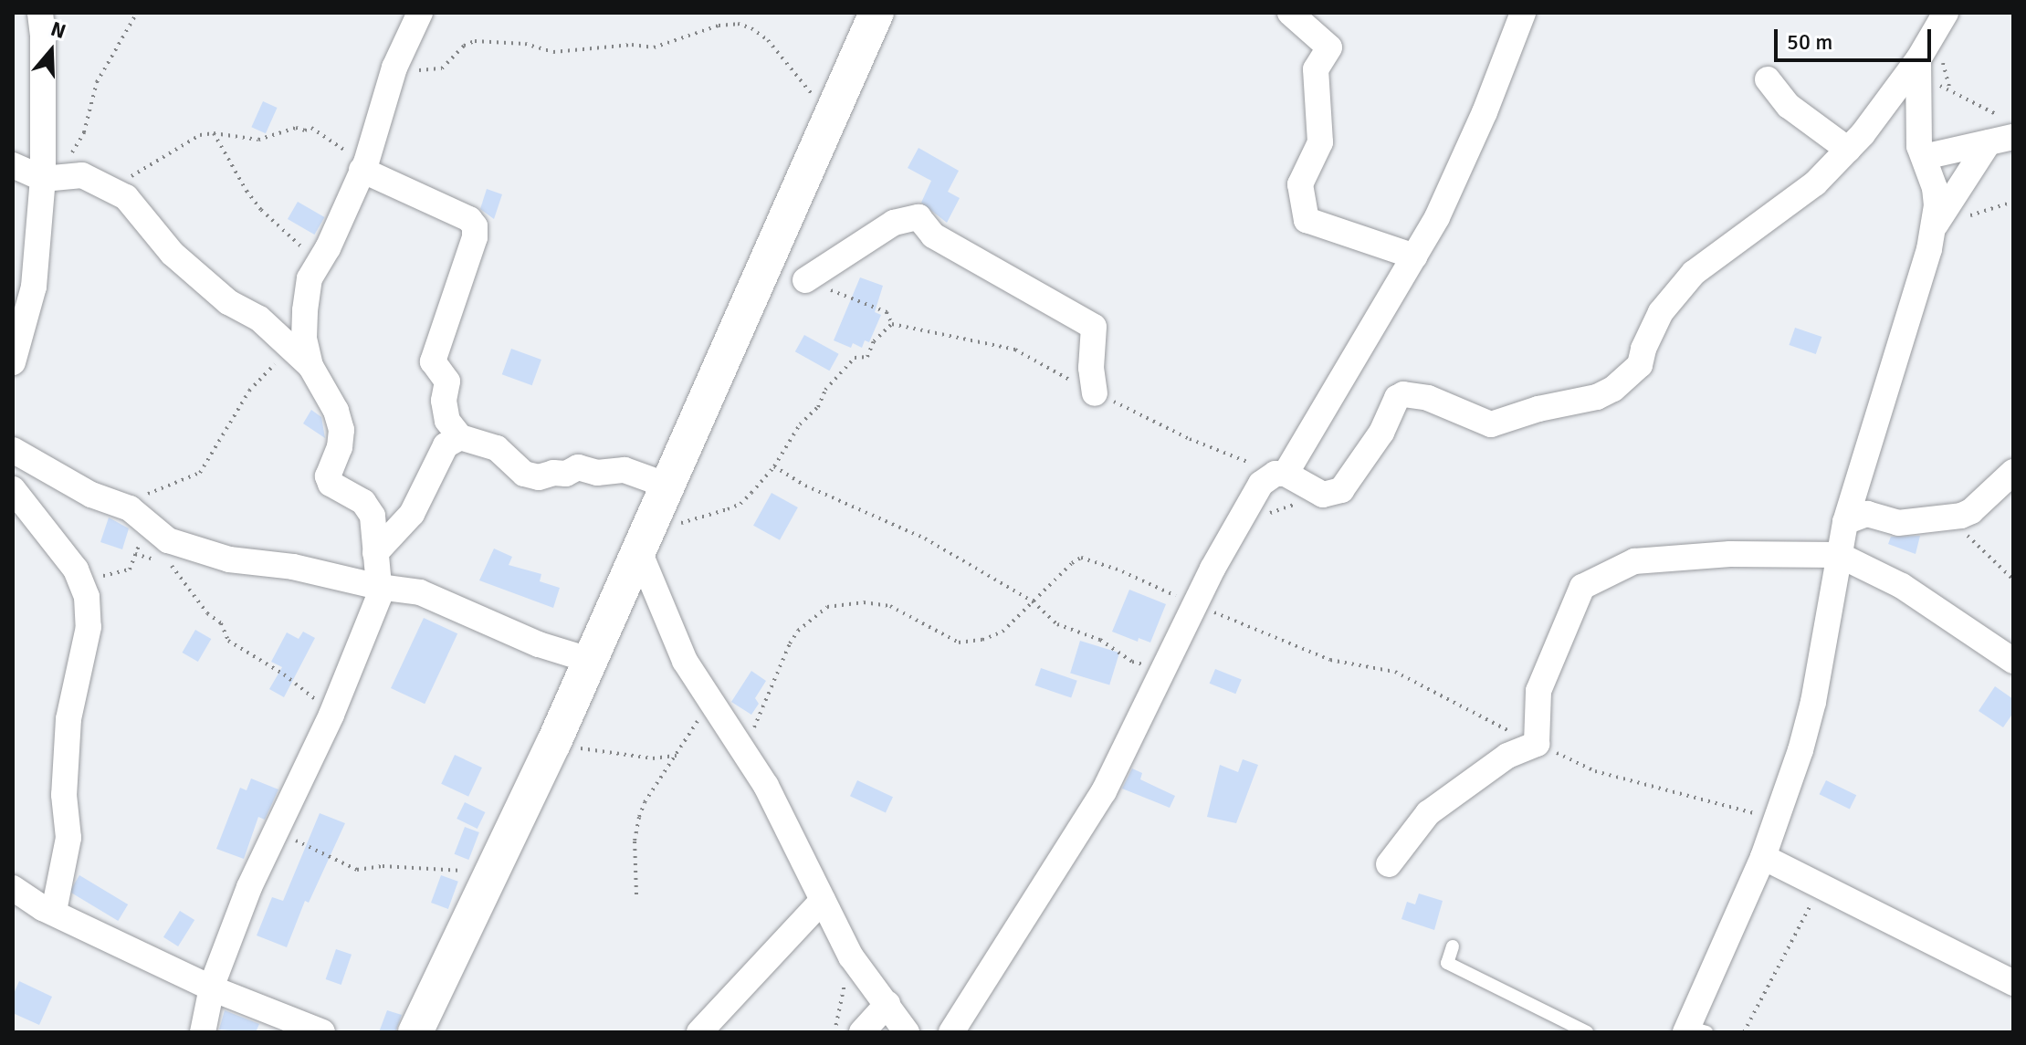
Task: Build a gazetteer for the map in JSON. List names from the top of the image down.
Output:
{
  "scale_bar": "50 m",
  "north": "top"
}
